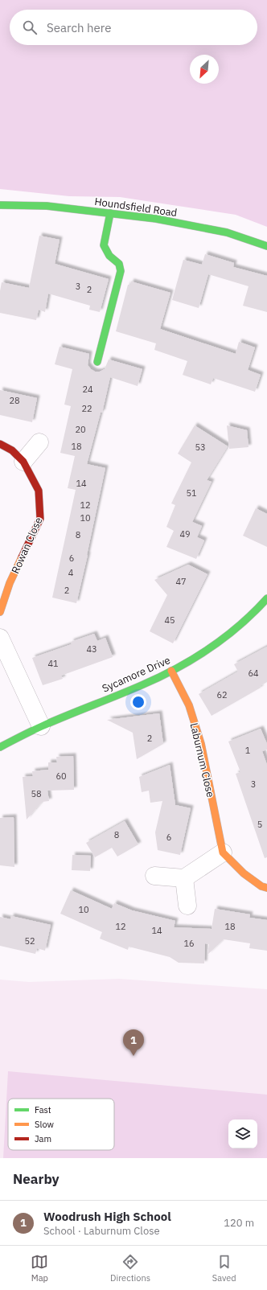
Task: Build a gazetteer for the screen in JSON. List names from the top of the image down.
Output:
{
  "streets": {
    "street": [
      "Houndsfield Road",
      "Rowan Close",
      "Sycamore Drive",
      "Laburnum Close"
    ]
  },
  "crossings": [
    ["Sycamore Drive", "Laburnum Close"]
  ],
  "house_numbers": [
    "3",
    "2",
    "24",
    "28",
    "22",
    "20",
    "18",
    "53",
    "14",
    "51",
    "12",
    "10",
    "49",
    "8",
    "6",
    "4",
    "47",
    "2",
    "45",
    "43",
    "41",
    "64",
    "62",
    "2",
    "1",
    "60",
    "3",
    "58",
    "5",
    "8",
    "6",
    "10",
    "12",
    "18",
    "14",
    "52",
    "16"
  ],
  "legend": ["Fast", "Slow", "Jam"],
  "north": "bottom left",
  "page": {
    "search": "Search here",
    "pins": "1",
    "heading": "Nearby",
    "list": [
      {
        "mark": "1",
        "name": "Woodrush High School",
        "note": "School · Laburnum Close",
        "value": "120 m"
      }
    ],
    "nav": ["Map", "Directions", "Saved"]
  }
}
